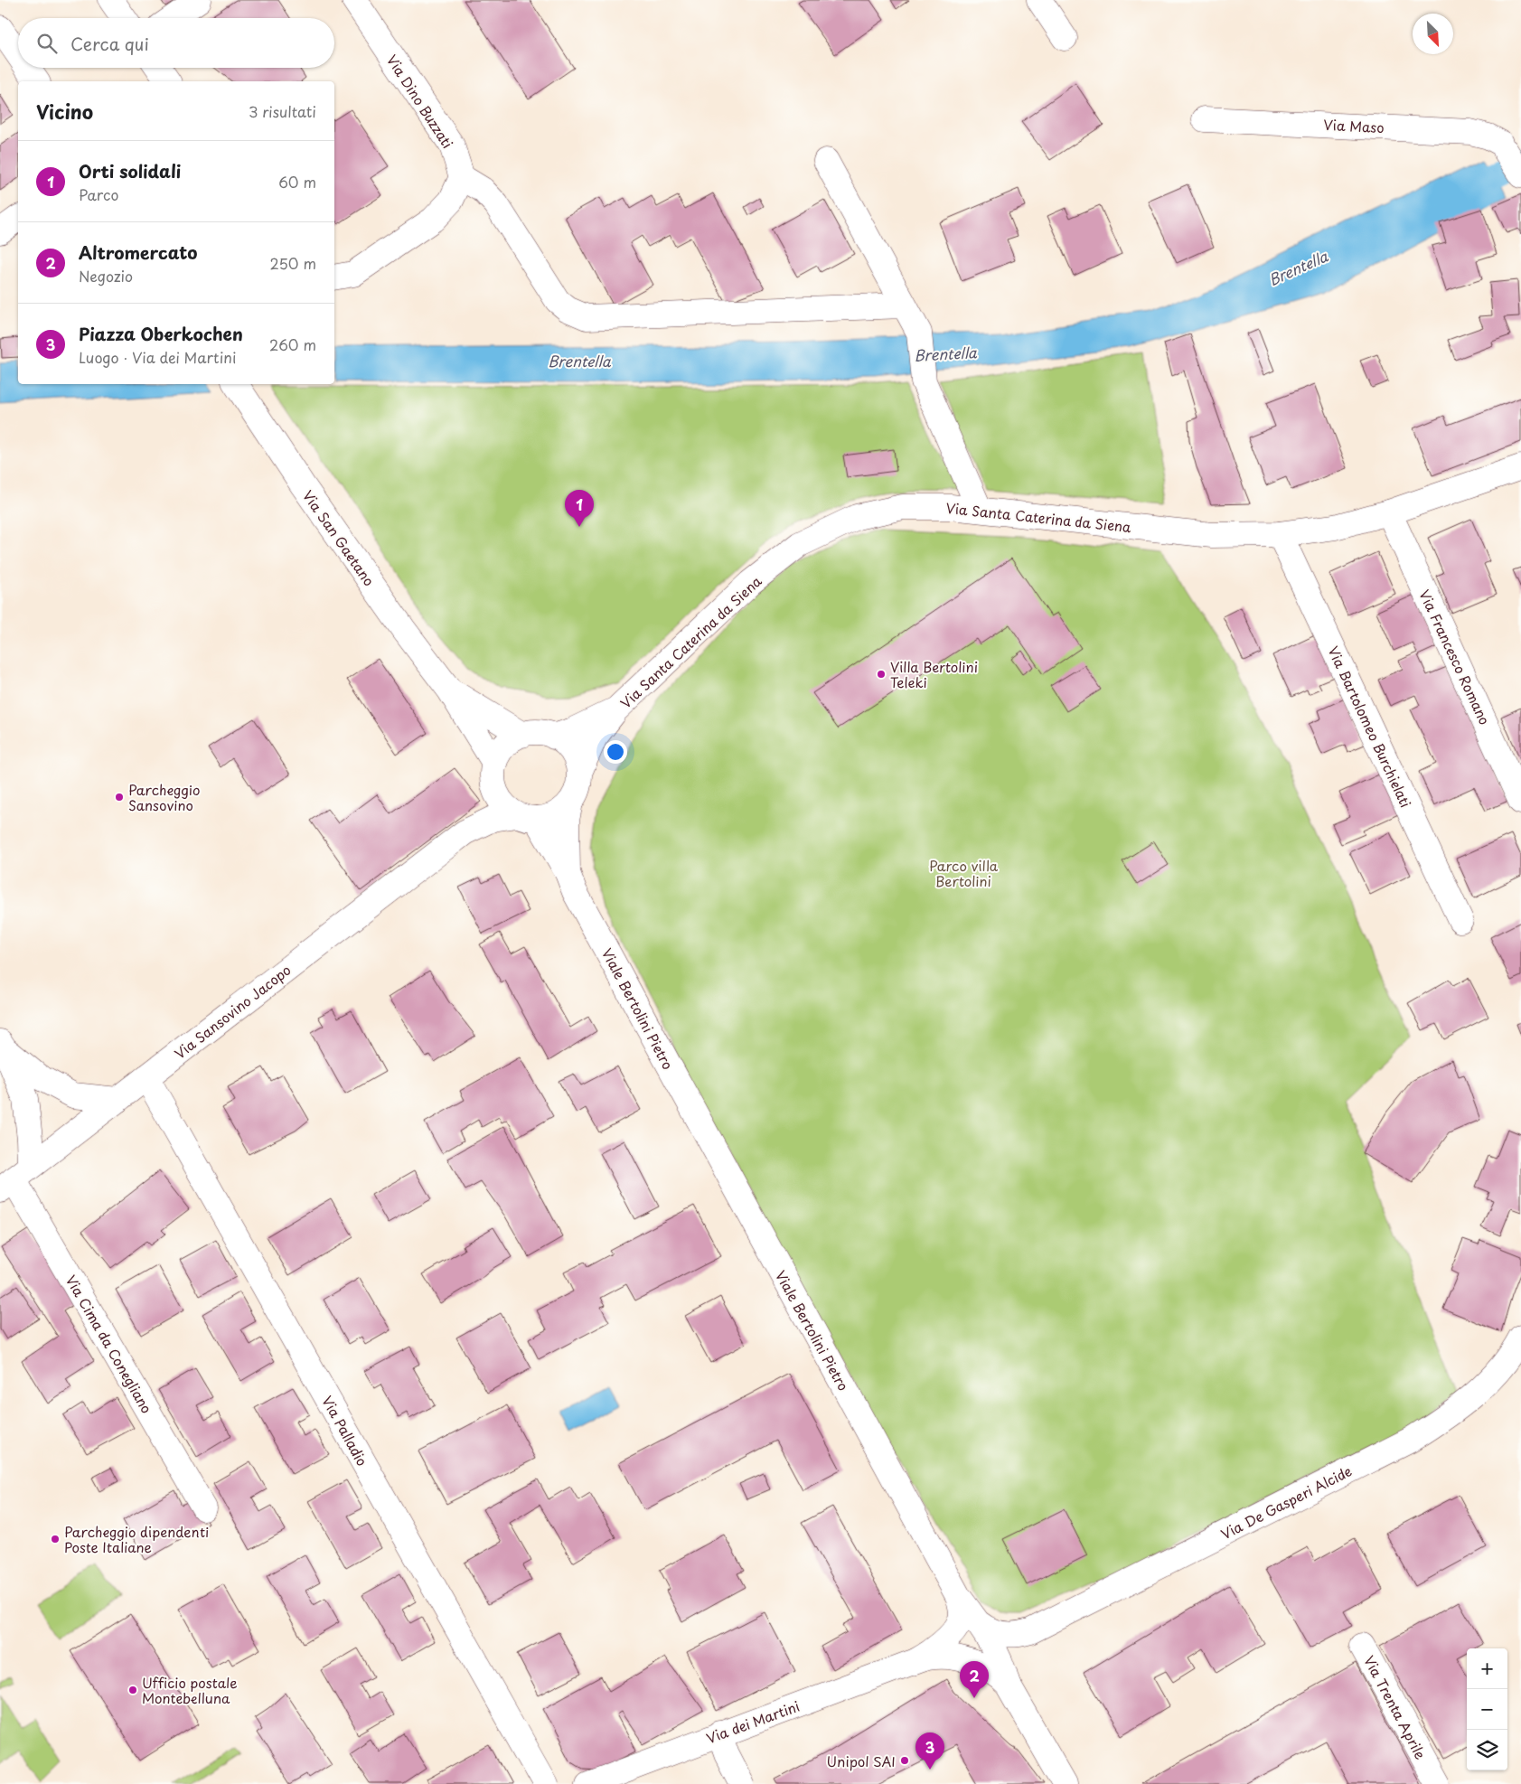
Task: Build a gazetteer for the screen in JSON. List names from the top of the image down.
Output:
{
  "streets": {
    "street": [
      "Via Dino Buzzati",
      "Via Maso",
      "Via Santa Caterina da Siena",
      "Via San Gaetano",
      "Via Francesco Romano",
      "Via Bartolomeo Burchielati",
      "Viale Bertolini Pietro",
      "Via Sansovino Jacopo",
      "Via Cima da Conegliano",
      "Via Palladio",
      "Via De Gasperi Alcide",
      "Via Trenta Aprile",
      "Via dei Martini"
    ]
  },
  "crossings": [
    ["Via Santa Caterina da Siena", "Via San Gaetano"],
    ["Via Santa Caterina da Siena", "Via Francesco Romano"],
    ["Via Santa Caterina da Siena", "Via Bartolomeo Burchielati"],
    ["Via Santa Caterina da Siena", "Viale Bertolini Pietro"],
    ["Via Santa Caterina da Siena", "Via Sansovino Jacopo"],
    ["Via San Gaetano", "Viale Bertolini Pietro"],
    ["Via San Gaetano", "Via Sansovino Jacopo"],
    ["Viale Bertolini Pietro", "Via Sansovino Jacopo"],
    ["Viale Bertolini Pietro", "Via De Gasperi Alcide"],
    ["Viale Bertolini Pietro", "Via dei Martini"],
    ["Via Sansovino Jacopo", "Via Cima da Conegliano"],
    ["Via Sansovino Jacopo", "Via Palladio"],
    ["Via De Gasperi Alcide", "Via dei Martini"]
  ],
  "water": ["Brentella"],
  "parks": ["Parco villa Bertolini"],
  "places": [
    "Villa Bertolini Teleki",
    "Parcheggio Sansovino",
    "Parcheggio dipendenti Poste Italiane",
    "Ufficio postale Montebelluna",
    "Unipol SAI"
  ],
  "north": "bottom right",
  "page": {
    "search": "Cerca qui",
    "heading": ["Vicino", "3 risultati"],
    "list": [
      {
        "mark": "1",
        "name": "Orti solidali",
        "note": "Parco",
        "value": "60 m"
      },
      {
        "mark": "2",
        "name": "Altromercato",
        "note": "Negozio",
        "value": "250 m"
      },
      {
        "mark": "3",
        "name": "Piazza Oberkochen",
        "note": "Luogo · Via dei Martini",
        "value": "260 m"
      }
    ],
    "pins": ["1", "2", "3"],
    "map_buttons": ["+", "−"]
  }
}
